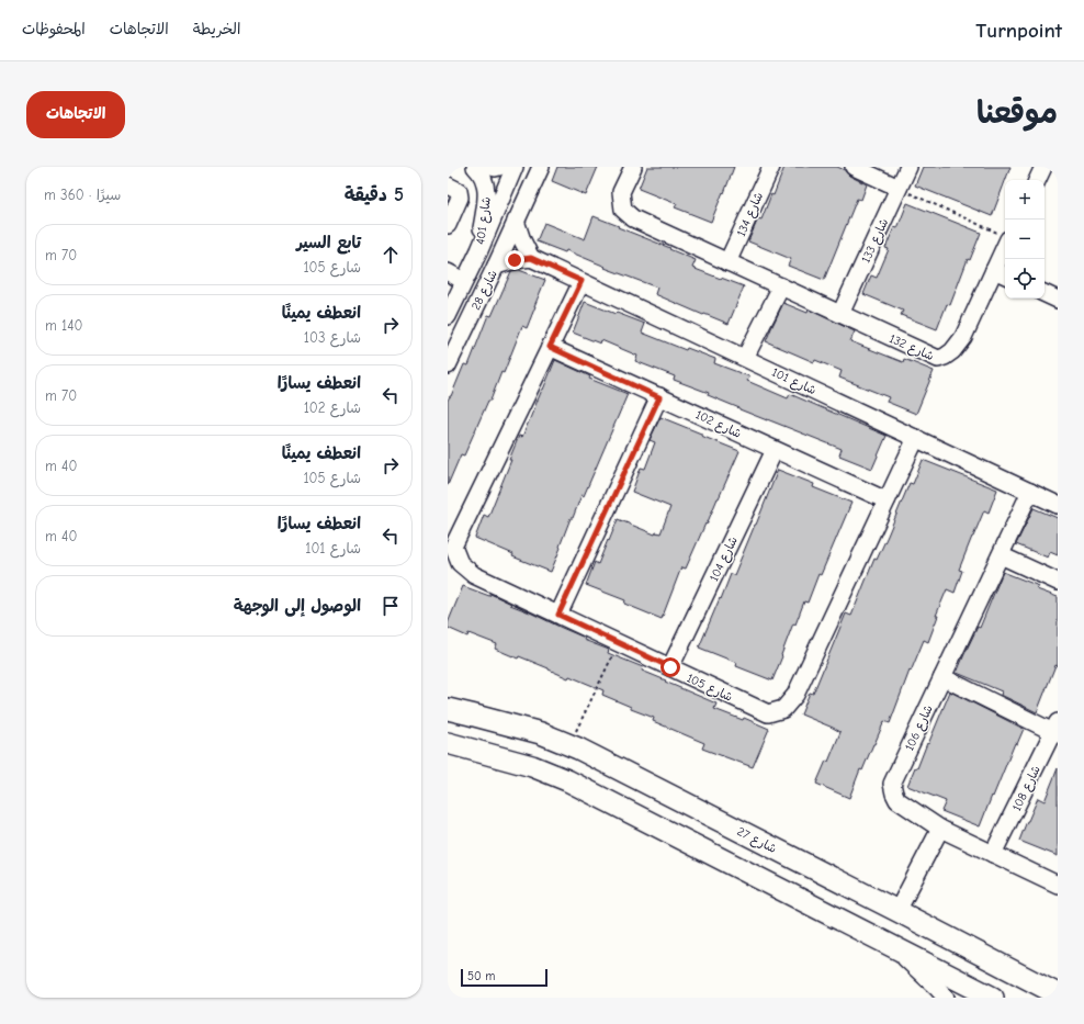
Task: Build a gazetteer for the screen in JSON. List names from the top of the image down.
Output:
{
  "streets": {
    "main road": ["شارع 27"],
    "street": [
      "شارع 134",
      "شارع 401",
      "شارع 133",
      "شارع 28",
      "شارع 132",
      "شارع 101",
      "شارع 102",
      "شارع 104",
      "شارع 105",
      "شارع 106",
      "شارع 108"
    ]
  },
  "crossings": [
    ["شارع 134", "شارع 132"],
    ["شارع 401", "شارع 28"],
    ["شارع 133", "شارع 132"],
    ["شارع 101", "شارع 105"],
    ["شارع 101", "شارع 106"],
    ["شارع 102", "شارع 104"],
    ["شارع 102", "شارع 105"],
    ["شارع 104", "شارع 105"],
    ["شارع 106", "شارع 108"]
  ],
  "scale_bar": "50 m",
  "page": {
    "header": "Turnpoint",
    "nav": ["الخريطة", "الاتجاهات", "المحفوظات"],
    "title": "موقعنا",
    "buttons": "الاتجاهات",
    "heading": ["5 دقيقة", "سيرًا · 360 m"],
    "map_buttons": ["+", "−"],
    "list": [
      ["تابع السير", "شارع 105", "70 m"],
      ["انعطف يمينًا", "شارع 103", "140 m"],
      ["انعطف يسارًا", "شارع 102", "70 m"],
      ["انعطف يمينًا", "شارع 105", "40 m"],
      ["انعطف يسارًا", "شارع 101", "40 m"],
      "الوصول إلى الوجهة"
    ],
    "scale": "50 m"
  }
}
